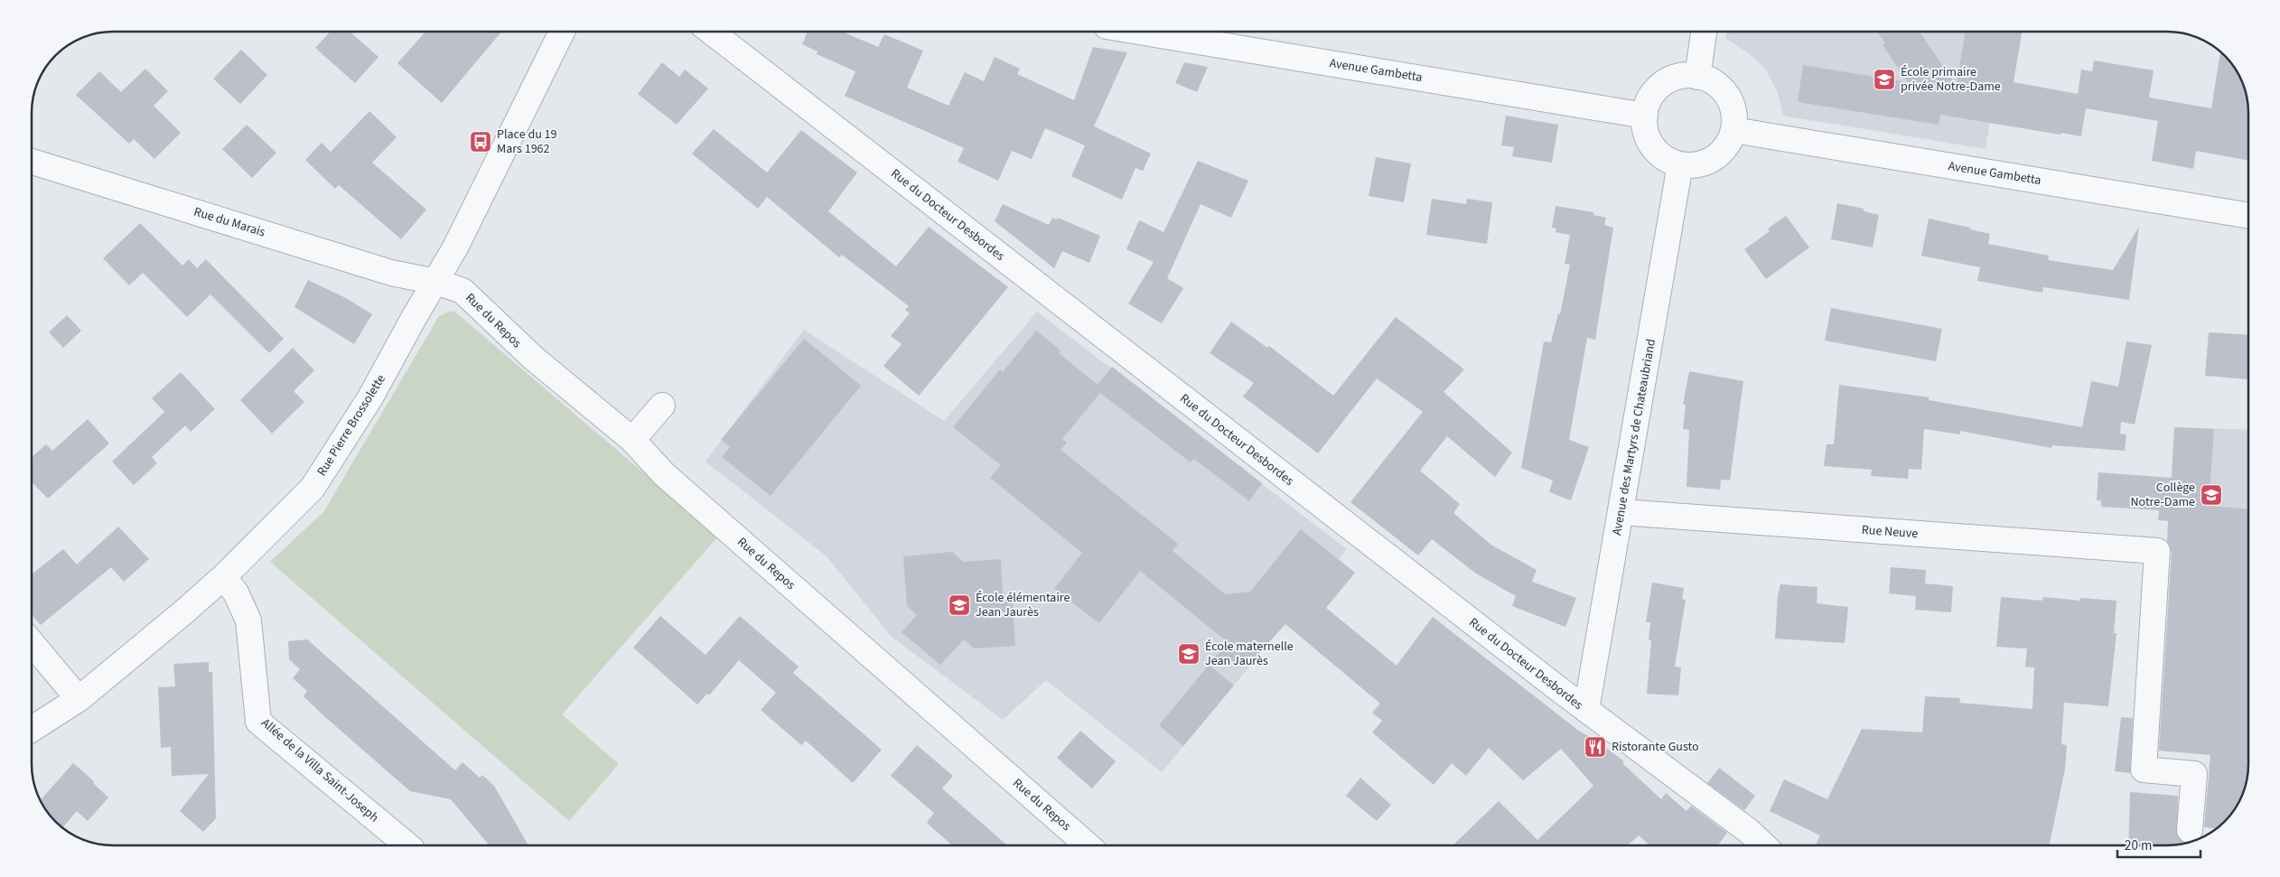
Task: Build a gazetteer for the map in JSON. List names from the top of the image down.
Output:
{
  "streets": {
    "street": [
      "Avenue Gambetta",
      "Rue du Docteur Desbordes",
      "Rue du Marais",
      "Rue du Repos",
      "Rue Pierre Brossolette",
      "Avenue des Martyrs de Chateaubriand",
      "Rue Neuve",
      "Allée de la Villa Saint-Joseph"
    ]
  },
  "crossings": [
    ["Avenue Gambetta", "Avenue des Martyrs de Chateaubriand"],
    ["Rue du Docteur Desbordes", "Avenue des Martyrs de Chateaubriand"],
    ["Rue du Marais", "Rue du Repos"],
    ["Rue du Marais", "Rue Pierre Brossolette"],
    ["Rue du Repos", "Rue Pierre Brossolette"],
    ["Rue Pierre Brossolette", "Allée de la Villa Saint-Joseph"],
    ["Avenue des Martyrs de Chateaubriand", "Rue Neuve"]
  ],
  "places": {
    "school or university": [
      "École primaire privée Notre-Dame",
      "Collège Notre-Dame",
      "École élémentaire Jean Jaurès",
      "École maternelle Jean Jaurès"
    ],
    "bus stop": ["Place du 19 Mars 1962"],
    "restaurant": ["Ristorante Gusto"]
  },
  "scale_bar": "20 m"
}
